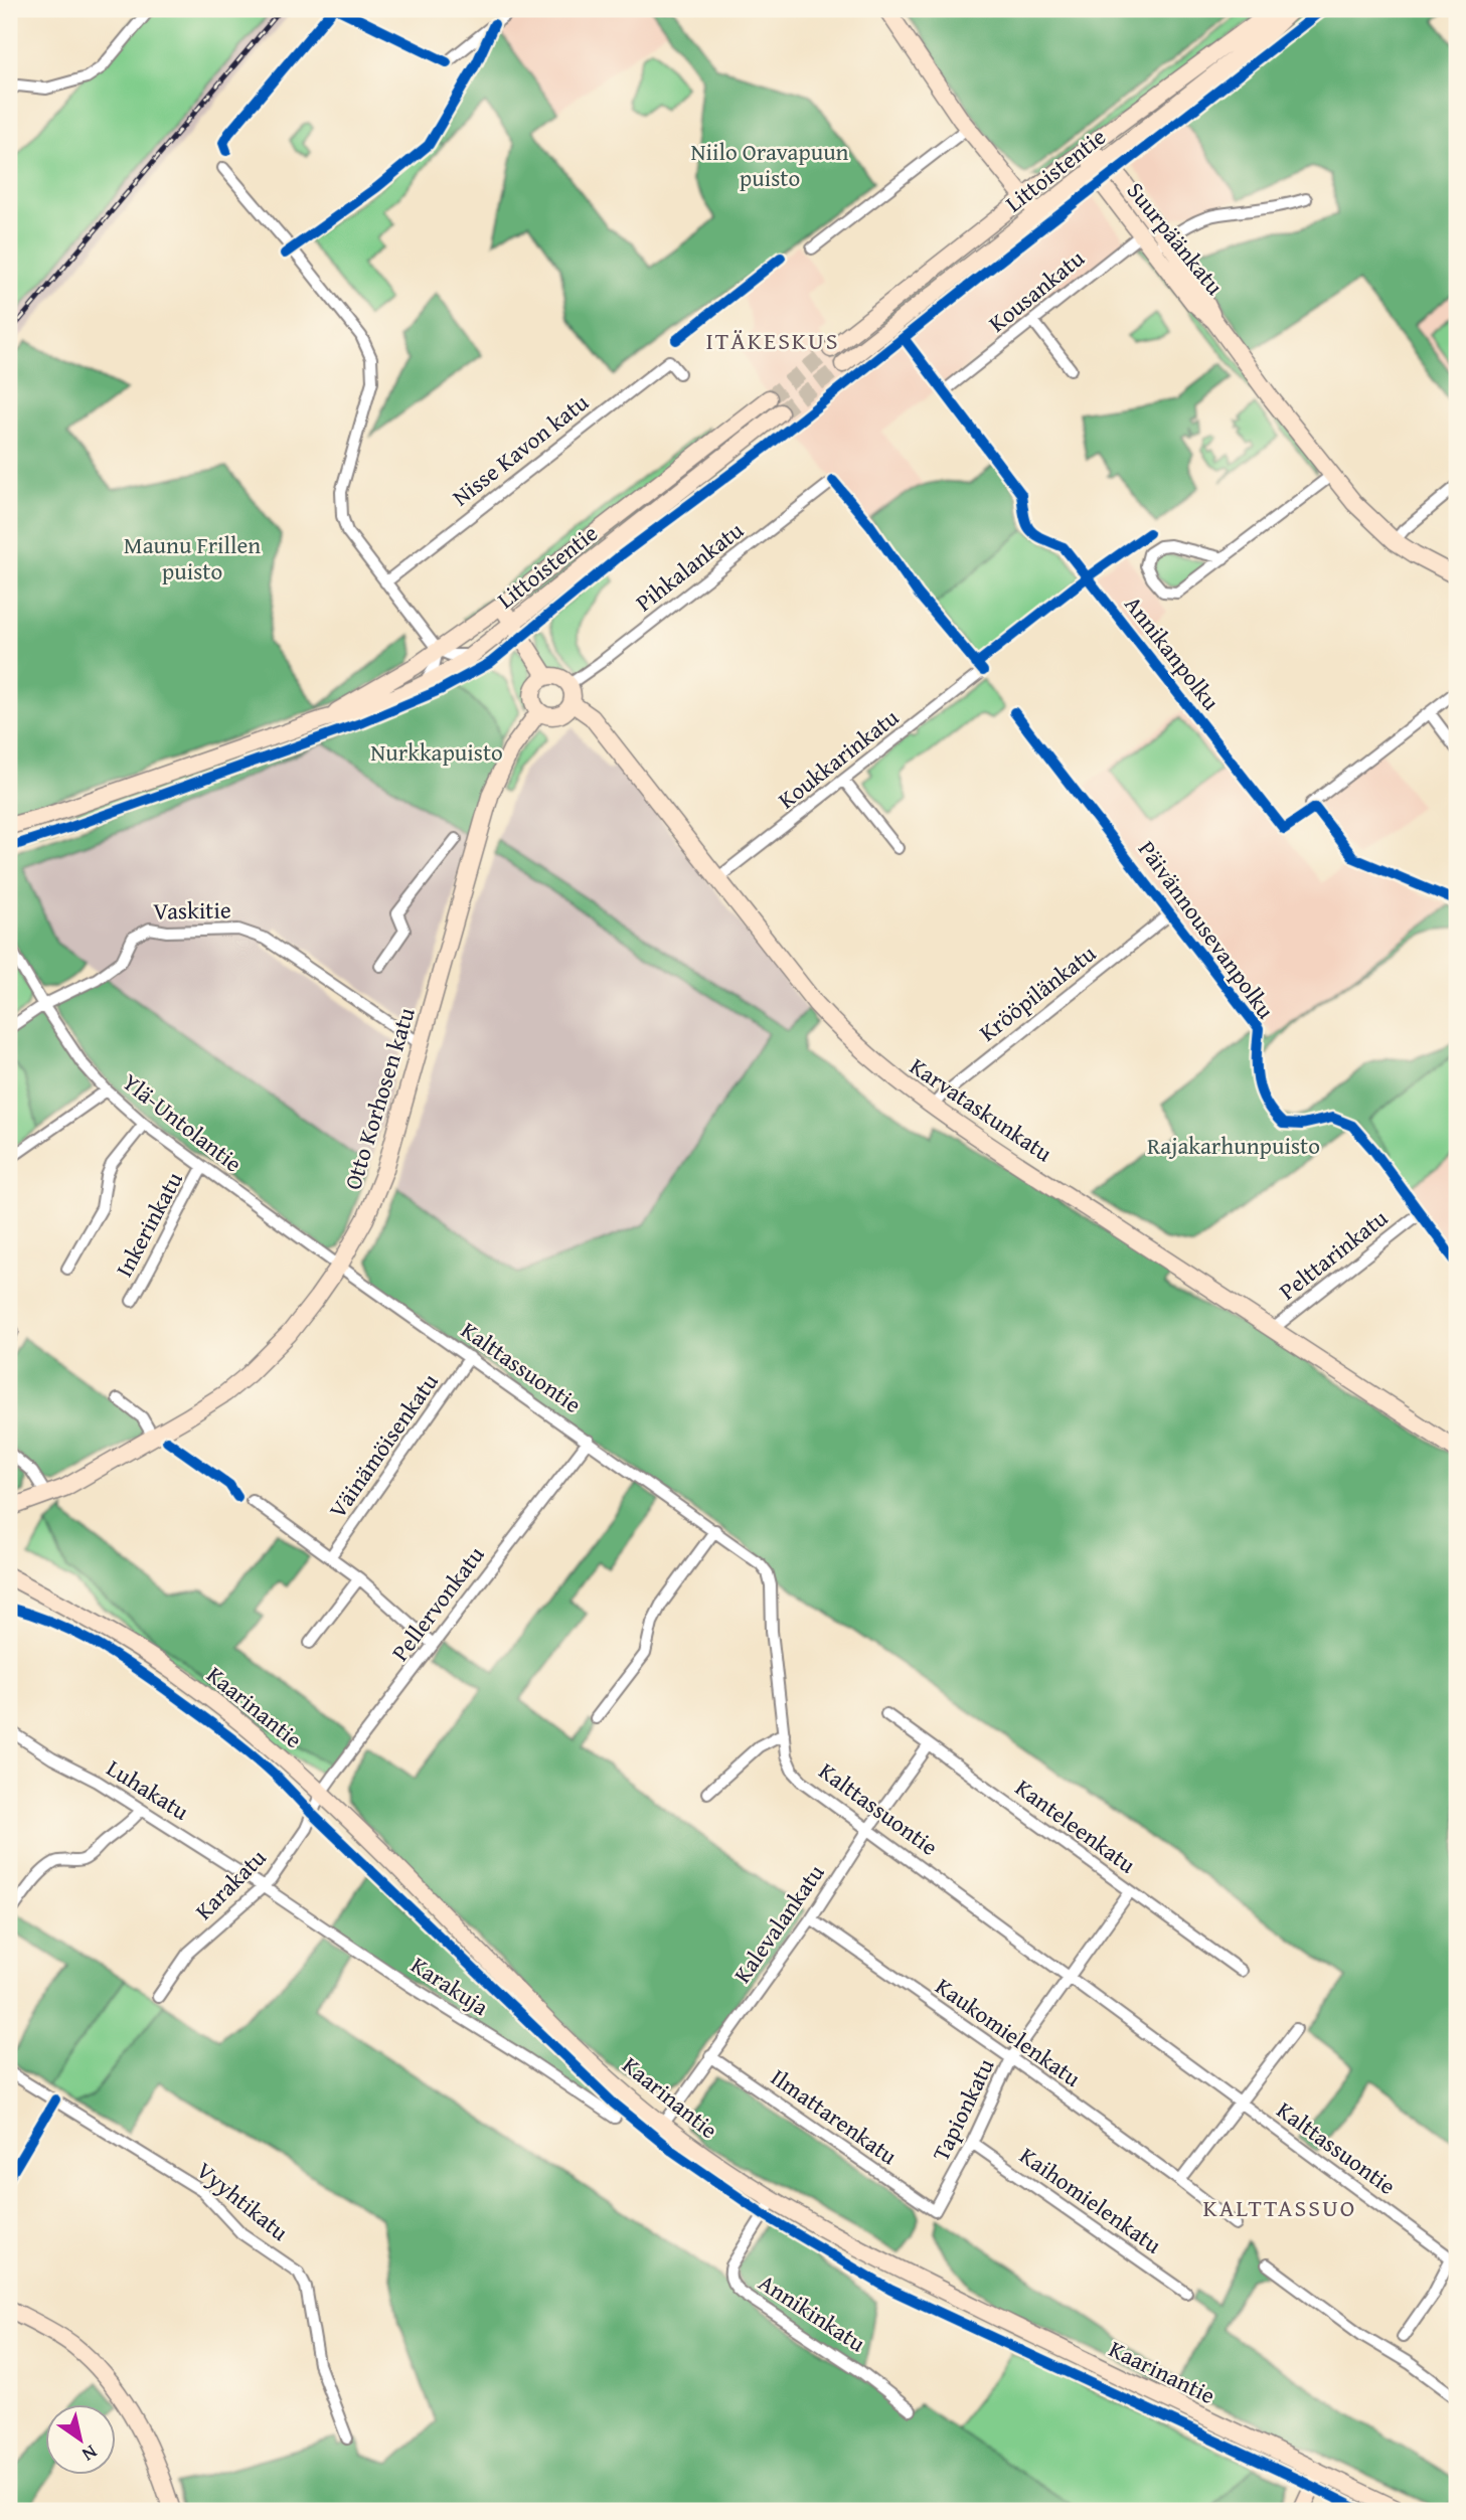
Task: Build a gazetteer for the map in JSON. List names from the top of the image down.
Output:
{
  "streets": {
    "street": [
      "Littoistentie",
      "Suurpäänkatu",
      "Kousankatu",
      "Nisse Kavon katu",
      "Pihkalankatu",
      "Koukkarinkatu",
      "Vaskitie",
      "Krööpilänkatu",
      "Otto Korhosen katu",
      "Karvataskunkatu",
      "Ylä-Untolantie",
      "Inkerinkatu",
      "Pelttarinkatu",
      "Kalttassuontie",
      "Väinämöisenkatu",
      "Pellervonkatu",
      "Kaarinantie",
      "Luhakatu",
      "Kanteleenkatu",
      "Karakatu",
      "Kalevalankatu",
      "Karakuja",
      "Kaukomielenkatu",
      "Tapionkatu",
      "Ilmattarenkatu",
      "Kaihomielenkatu",
      "Vyyhtikatu",
      "Annikinkatu"
    ],
    "cycle path": ["Annikanpolku", "Päivännousevanpolku"]
  },
  "crossings": [
    ["Littoistentie", "Suurpäänkatu"],
    ["Suurpäänkatu", "Kousankatu"],
    ["Pihkalankatu", "Otto Korhosen katu"],
    ["Pihkalankatu", "Karvataskunkatu"],
    ["Koukkarinkatu", "Karvataskunkatu"],
    ["Vaskitie", "Otto Korhosen katu"],
    ["Vaskitie", "Ylä-Untolantie"],
    ["Krööpilänkatu", "Karvataskunkatu"],
    ["Otto Korhosen katu", "Karvataskunkatu"],
    ["Otto Korhosen katu", "Ylä-Untolantie"],
    ["Otto Korhosen katu", "Kalttassuontie"],
    ["Karvataskunkatu", "Pelttarinkatu"],
    ["Ylä-Untolantie", "Inkerinkatu"],
    ["Ylä-Untolantie", "Kalttassuontie"],
    ["Kalttassuontie", "Väinämöisenkatu"],
    ["Kalttassuontie", "Pellervonkatu"],
    ["Kalttassuontie", "Kalevalankatu"],
    ["Kalttassuontie", "Tapionkatu"],
    ["Pellervonkatu", "Kaarinantie"],
    ["Pellervonkatu", "Karakatu"],
    ["Kaarinantie", "Karakatu"],
    ["Kaarinantie", "Kalevalankatu"],
    ["Kaarinantie", "Annikinkatu"],
    ["Luhakatu", "Karakatu"],
    ["Luhakatu", "Karakuja"],
    ["Kanteleenkatu", "Kalevalankatu"],
    ["Kanteleenkatu", "Tapionkatu"],
    ["Karakatu", "Karakuja"],
    ["Kalevalankatu", "Kaukomielenkatu"],
    ["Kalevalankatu", "Ilmattarenkatu"],
    ["Kaukomielenkatu", "Tapionkatu"],
    ["Tapionkatu", "Ilmattarenkatu"],
    ["Tapionkatu", "Kaihomielenkatu"]
  ],
  "districts": ["ITÄKESKUS", "KALTTASSUO"],
  "parks": [
    "Niilo Oravapuun puisto",
    "Maunu Frillen puisto",
    "Nurkkapuisto",
    "Rajakarhunpuisto"
  ],
  "north": "bottom right"
}
